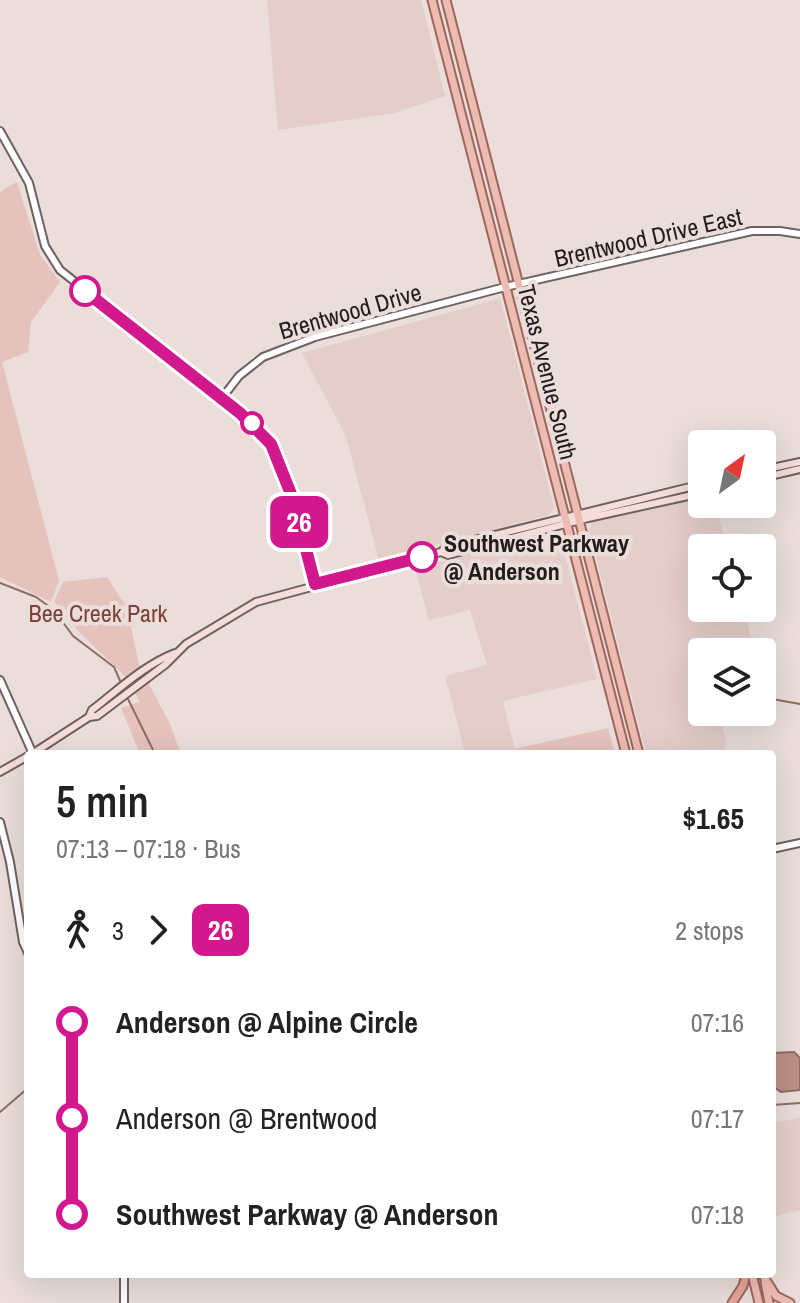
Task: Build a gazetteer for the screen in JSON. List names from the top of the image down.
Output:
{
  "streets": {
    "main road": ["Texas Avenue South"],
    "street": ["Brentwood Drive East", "Brentwood Drive"]
  },
  "crossings": [
    ["Brentwood Drive East", "Brentwood Drive"],
    ["Brentwood Drive East", "Texas Avenue South"],
    ["Brentwood Drive", "Texas Avenue South"]
  ],
  "parks": ["Bee Creek Park"],
  "places": ["Southwest Parkway @ Anderson"],
  "lines": ["bus line 26"],
  "north": "top right",
  "page": {
    "on_map": "26",
    "heading": ["5 min", "07:13 – 07:18 · Bus", "$1.65"],
    "legs": ["3", "26", "2 stops"],
    "list": [
      {
        "name": "Anderson @ Alpine Circle",
        "value": "07:16"
      },
      {
        "name": "Anderson @ Brentwood",
        "value": "07:17"
      },
      {
        "name": "Southwest Parkway @ Anderson",
        "value": "07:18"
      }
    ]
  }
}
